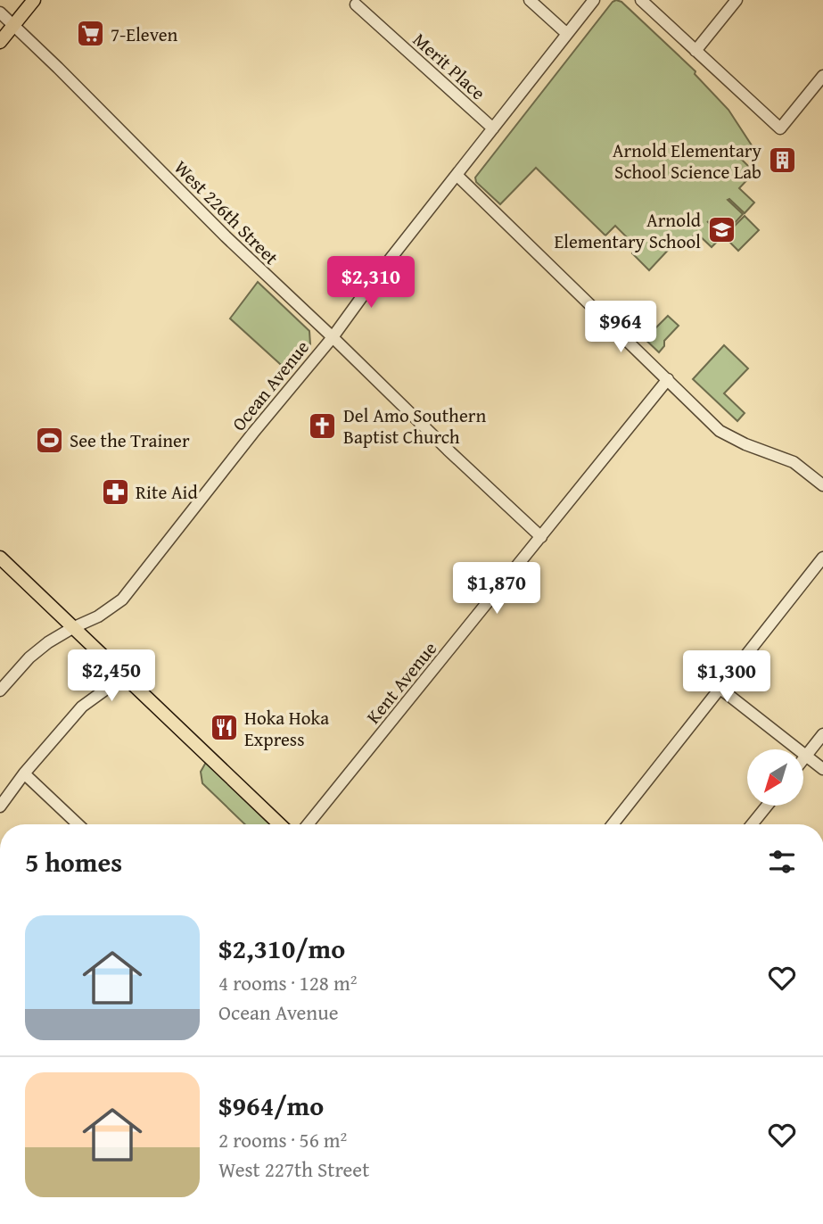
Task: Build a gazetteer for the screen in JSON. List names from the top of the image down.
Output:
{
  "streets": {
    "street": [
      "Merit Place",
      "West 226th Street",
      "Ocean Avenue",
      "Kent Avenue"
    ]
  },
  "crossings": [
    ["Merit Place", "Ocean Avenue"],
    ["West 226th Street", "Ocean Avenue"],
    ["West 226th Street", "Kent Avenue"]
  ],
  "places": {
    "supermarket": ["7-Eleven"],
    "building": ["Arnold Elementary School Science Lab"],
    "school or university": ["Arnold Elementary School"],
    "church": ["Del Amo Southern Baptist Church"],
    "sports": ["See the Trainer"],
    "pharmacy": ["Rite Aid"],
    "restaurant": ["Hoka Hoka Express"]
  },
  "north": "bottom left",
  "page": {
    "price": [
      "$2,310",
      "$964",
      "$1,870",
      "$2,450",
      "$1,300"
    ],
    "heading": "5 homes",
    "list": [
      {
        "name": "$2,310/mo",
        "note": "4 rooms · 128 m² · Ocean Avenue"
      },
      {
        "name": "$964/mo",
        "note": "2 rooms · 56 m² · West 227th Street"
      }
    ]
  }
}
